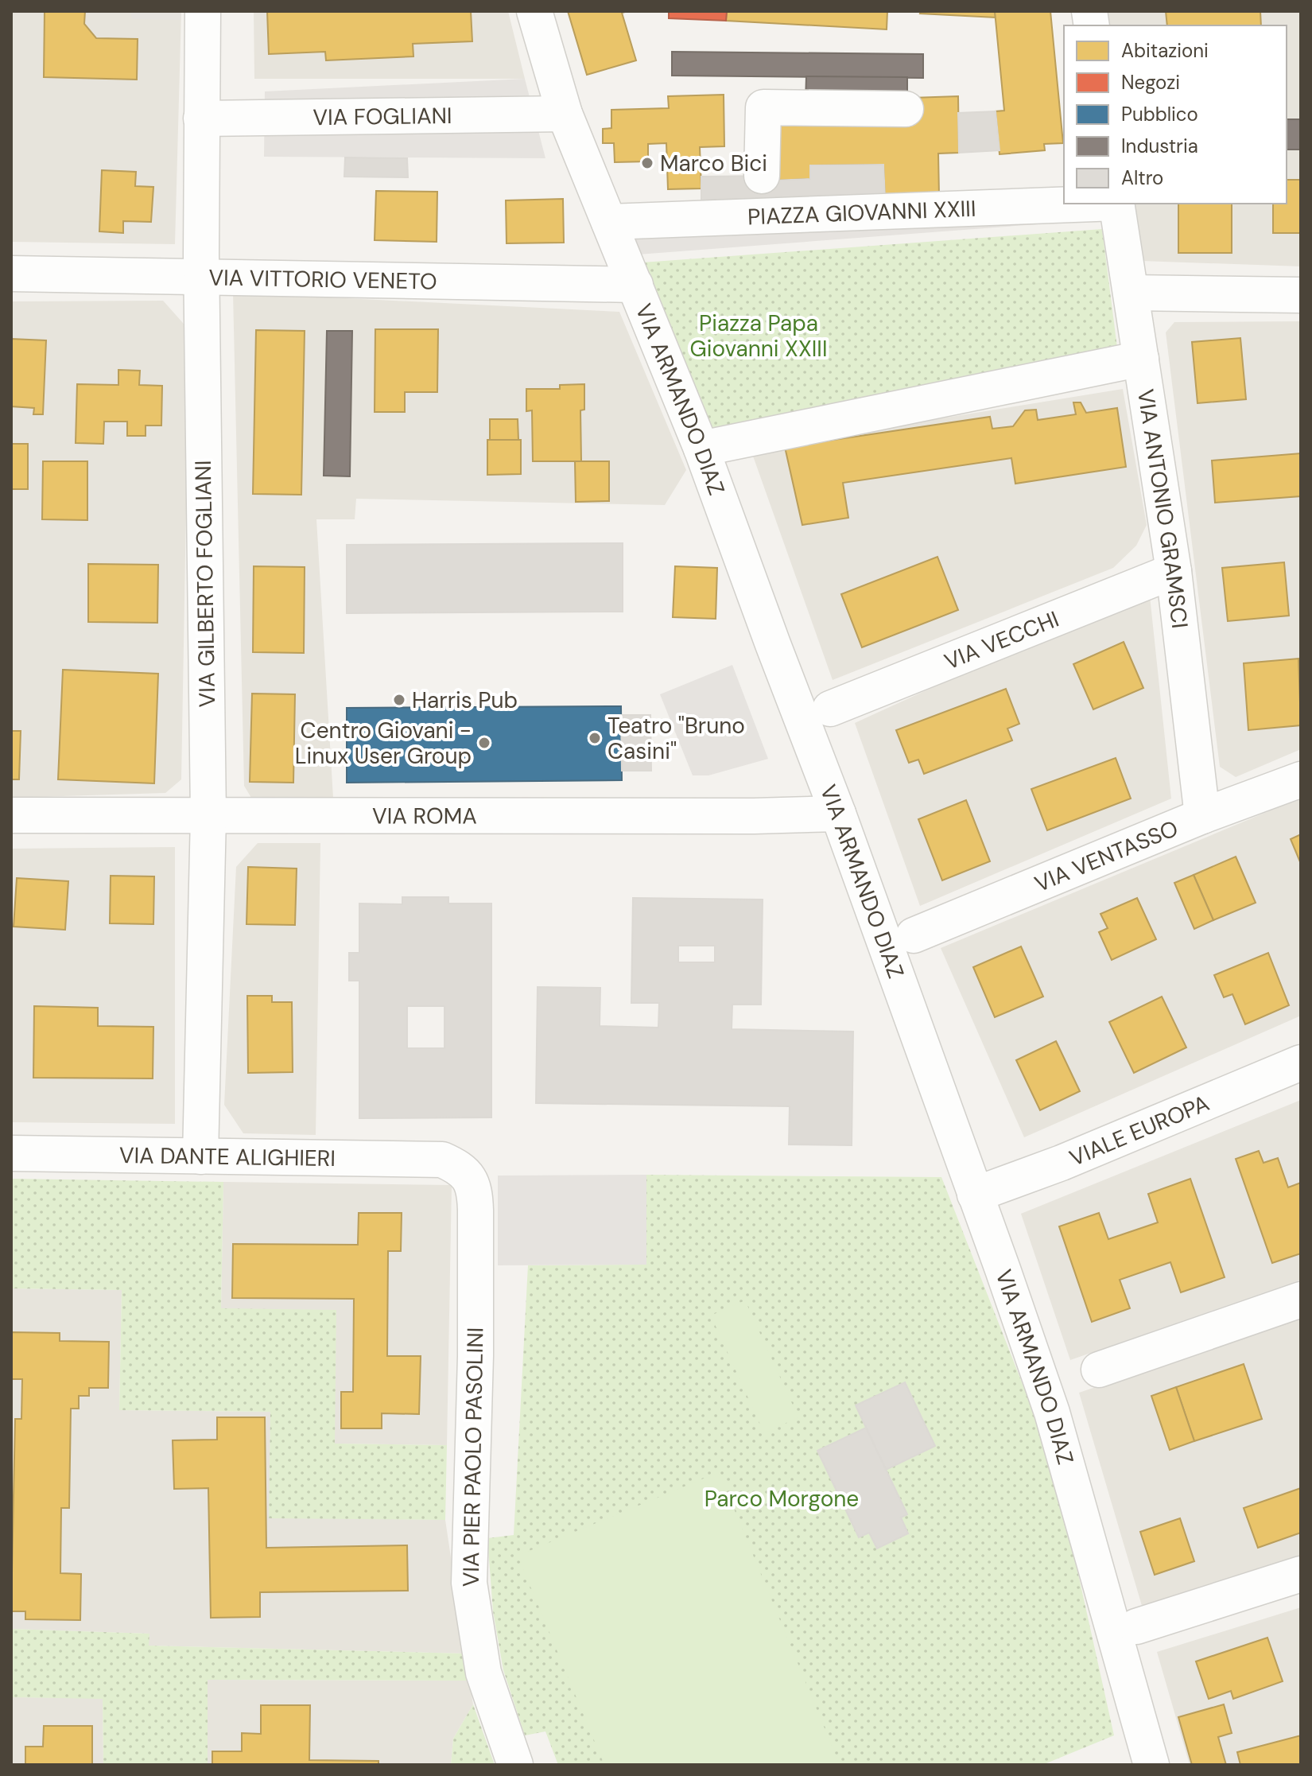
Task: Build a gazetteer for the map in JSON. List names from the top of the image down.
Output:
{
  "streets": {
    "street": [
      "VIA FOGLIANI",
      "PIAZZA GIOVANNI XXIII",
      "VIA VITTORIO VENETO",
      "VIA ARMANDO DIAZ",
      "VIA ANTONIO GRAMSCI",
      "VIA GILBERTO FOGLIANI",
      "VIA VECCHI",
      "VIA ROMA",
      "VIA VENTASSO",
      "VIALE EUROPA",
      "VIA DANTE ALIGHIERI",
      "VIA PIER PAOLO PASOLINI"
    ]
  },
  "crossings": [
    ["VIA FOGLIANI", "VIA ARMANDO DIAZ"],
    ["VIA FOGLIANI", "VIA GILBERTO FOGLIANI"],
    ["PIAZZA GIOVANNI XXIII", "VIA ARMANDO DIAZ"],
    ["VIA VITTORIO VENETO", "VIA ARMANDO DIAZ"],
    ["VIA VITTORIO VENETO", "VIA GILBERTO FOGLIANI"],
    ["VIA ARMANDO DIAZ", "VIA ROMA"],
    ["VIA ARMANDO DIAZ", "VIALE EUROPA"],
    ["VIA ANTONIO GRAMSCI", "VIA VECCHI"],
    ["VIA ANTONIO GRAMSCI", "VIA VENTASSO"],
    ["VIA GILBERTO FOGLIANI", "VIA ROMA"],
    ["VIA GILBERTO FOGLIANI", "VIA DANTE ALIGHIERI"],
    ["VIA DANTE ALIGHIERI", "VIA PIER PAOLO PASOLINI"]
  ],
  "parks": ["Piazza Papa Giovanni XXIII", "Parco Morgone"],
  "places": [
    "Marco Bici",
    "Harris Pub",
    "Teatro \"Bruno Casini\"",
    "Centro Giovani - Linux User Group"
  ],
  "legend": [
    "Abitazioni",
    "Negozi",
    "Pubblico",
    "Industria",
    "Altro"
  ]
}
